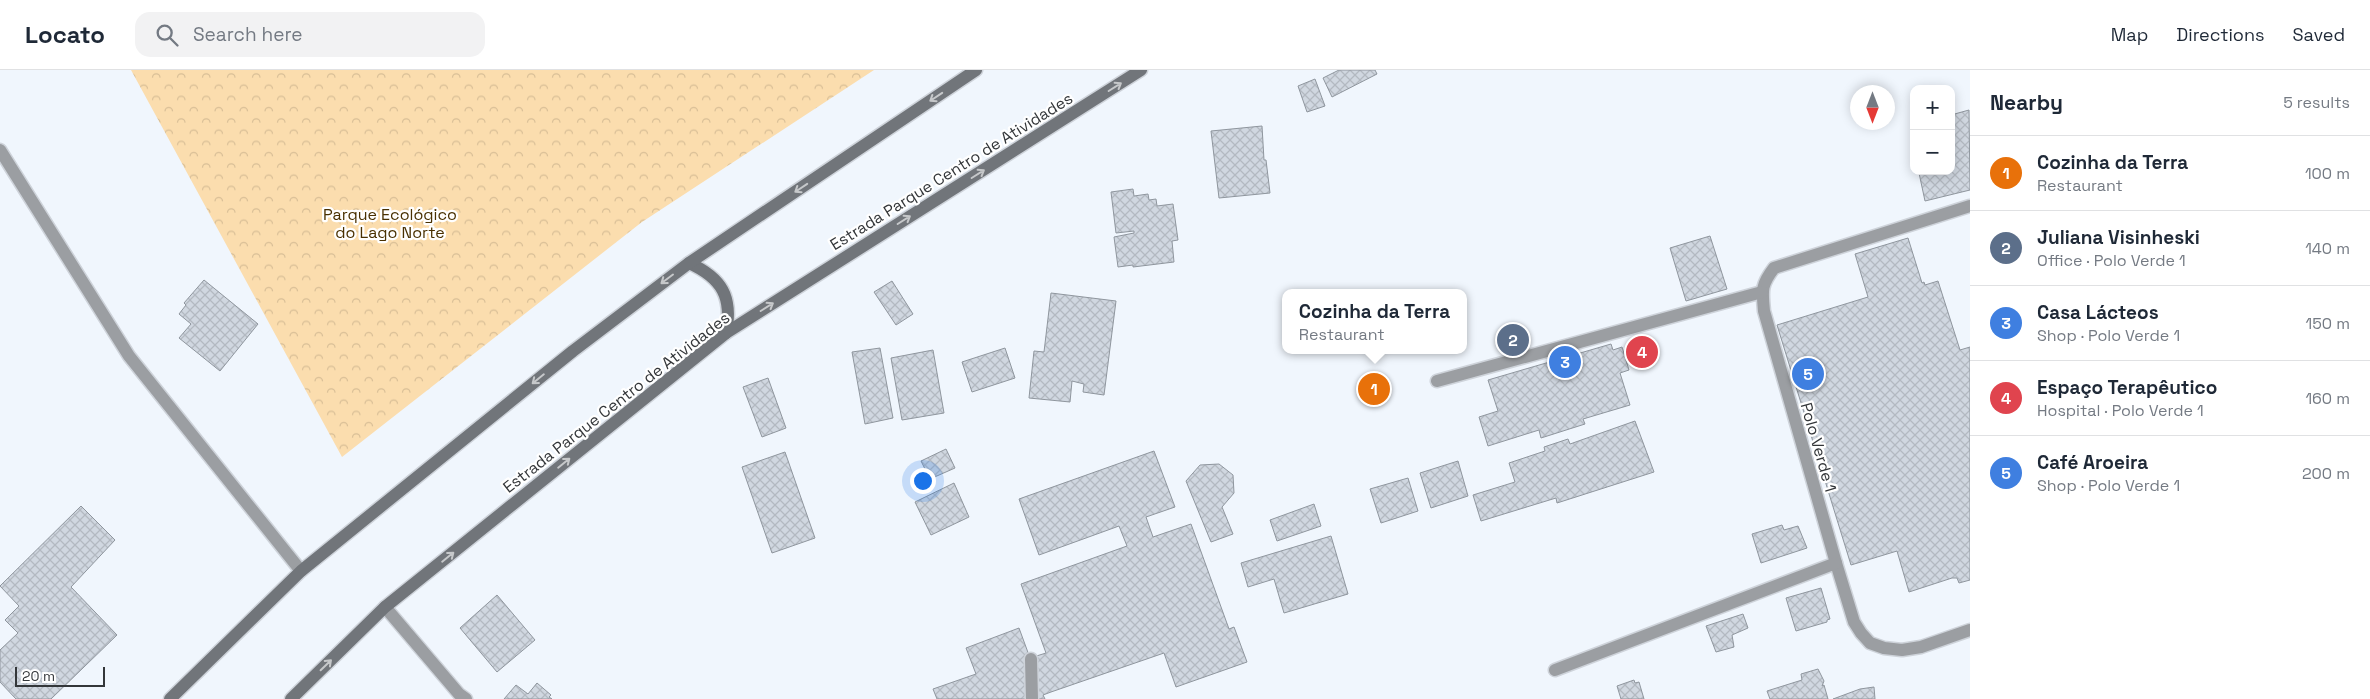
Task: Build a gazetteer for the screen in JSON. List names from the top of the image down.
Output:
{
  "streets": {
    "main road": ["Estrada Parque Centro de Atividades"],
    "street": ["Polo Verde 1"]
  },
  "parks": ["Parque Ecológico do Lago Norte"],
  "scale_bar": "20 m",
  "north": "bottom",
  "page": {
    "header": "Locato",
    "search": "Search here",
    "nav": ["Map", "Directions", "Saved"],
    "heading": ["Nearby", "5 results"],
    "map_buttons": ["+", "−"],
    "list": [
      {
        "mark": "1",
        "name": "Cozinha da Terra",
        "note": "Restaurant",
        "value": "100 m"
      },
      {
        "mark": "2",
        "name": "Juliana Visinheski",
        "note": "Office · Polo Verde 1",
        "value": "140 m"
      },
      {
        "mark": "3",
        "name": "Casa Lácteos",
        "note": "Shop · Polo Verde 1",
        "value": "150 m"
      },
      {
        "mark": "4",
        "name": "Espaço Terapêutico",
        "note": "Hospital · Polo Verde 1",
        "value": "160 m"
      },
      {
        "mark": "5",
        "name": "Café Aroeira",
        "note": "Shop · Polo Verde 1",
        "value": "200 m"
      }
    ],
    "popup": ["Cozinha da Terra", "Restaurant"],
    "pins": [
      "2",
      "4",
      "3",
      "5",
      "1"
    ],
    "scale": "20 m"
  }
}
